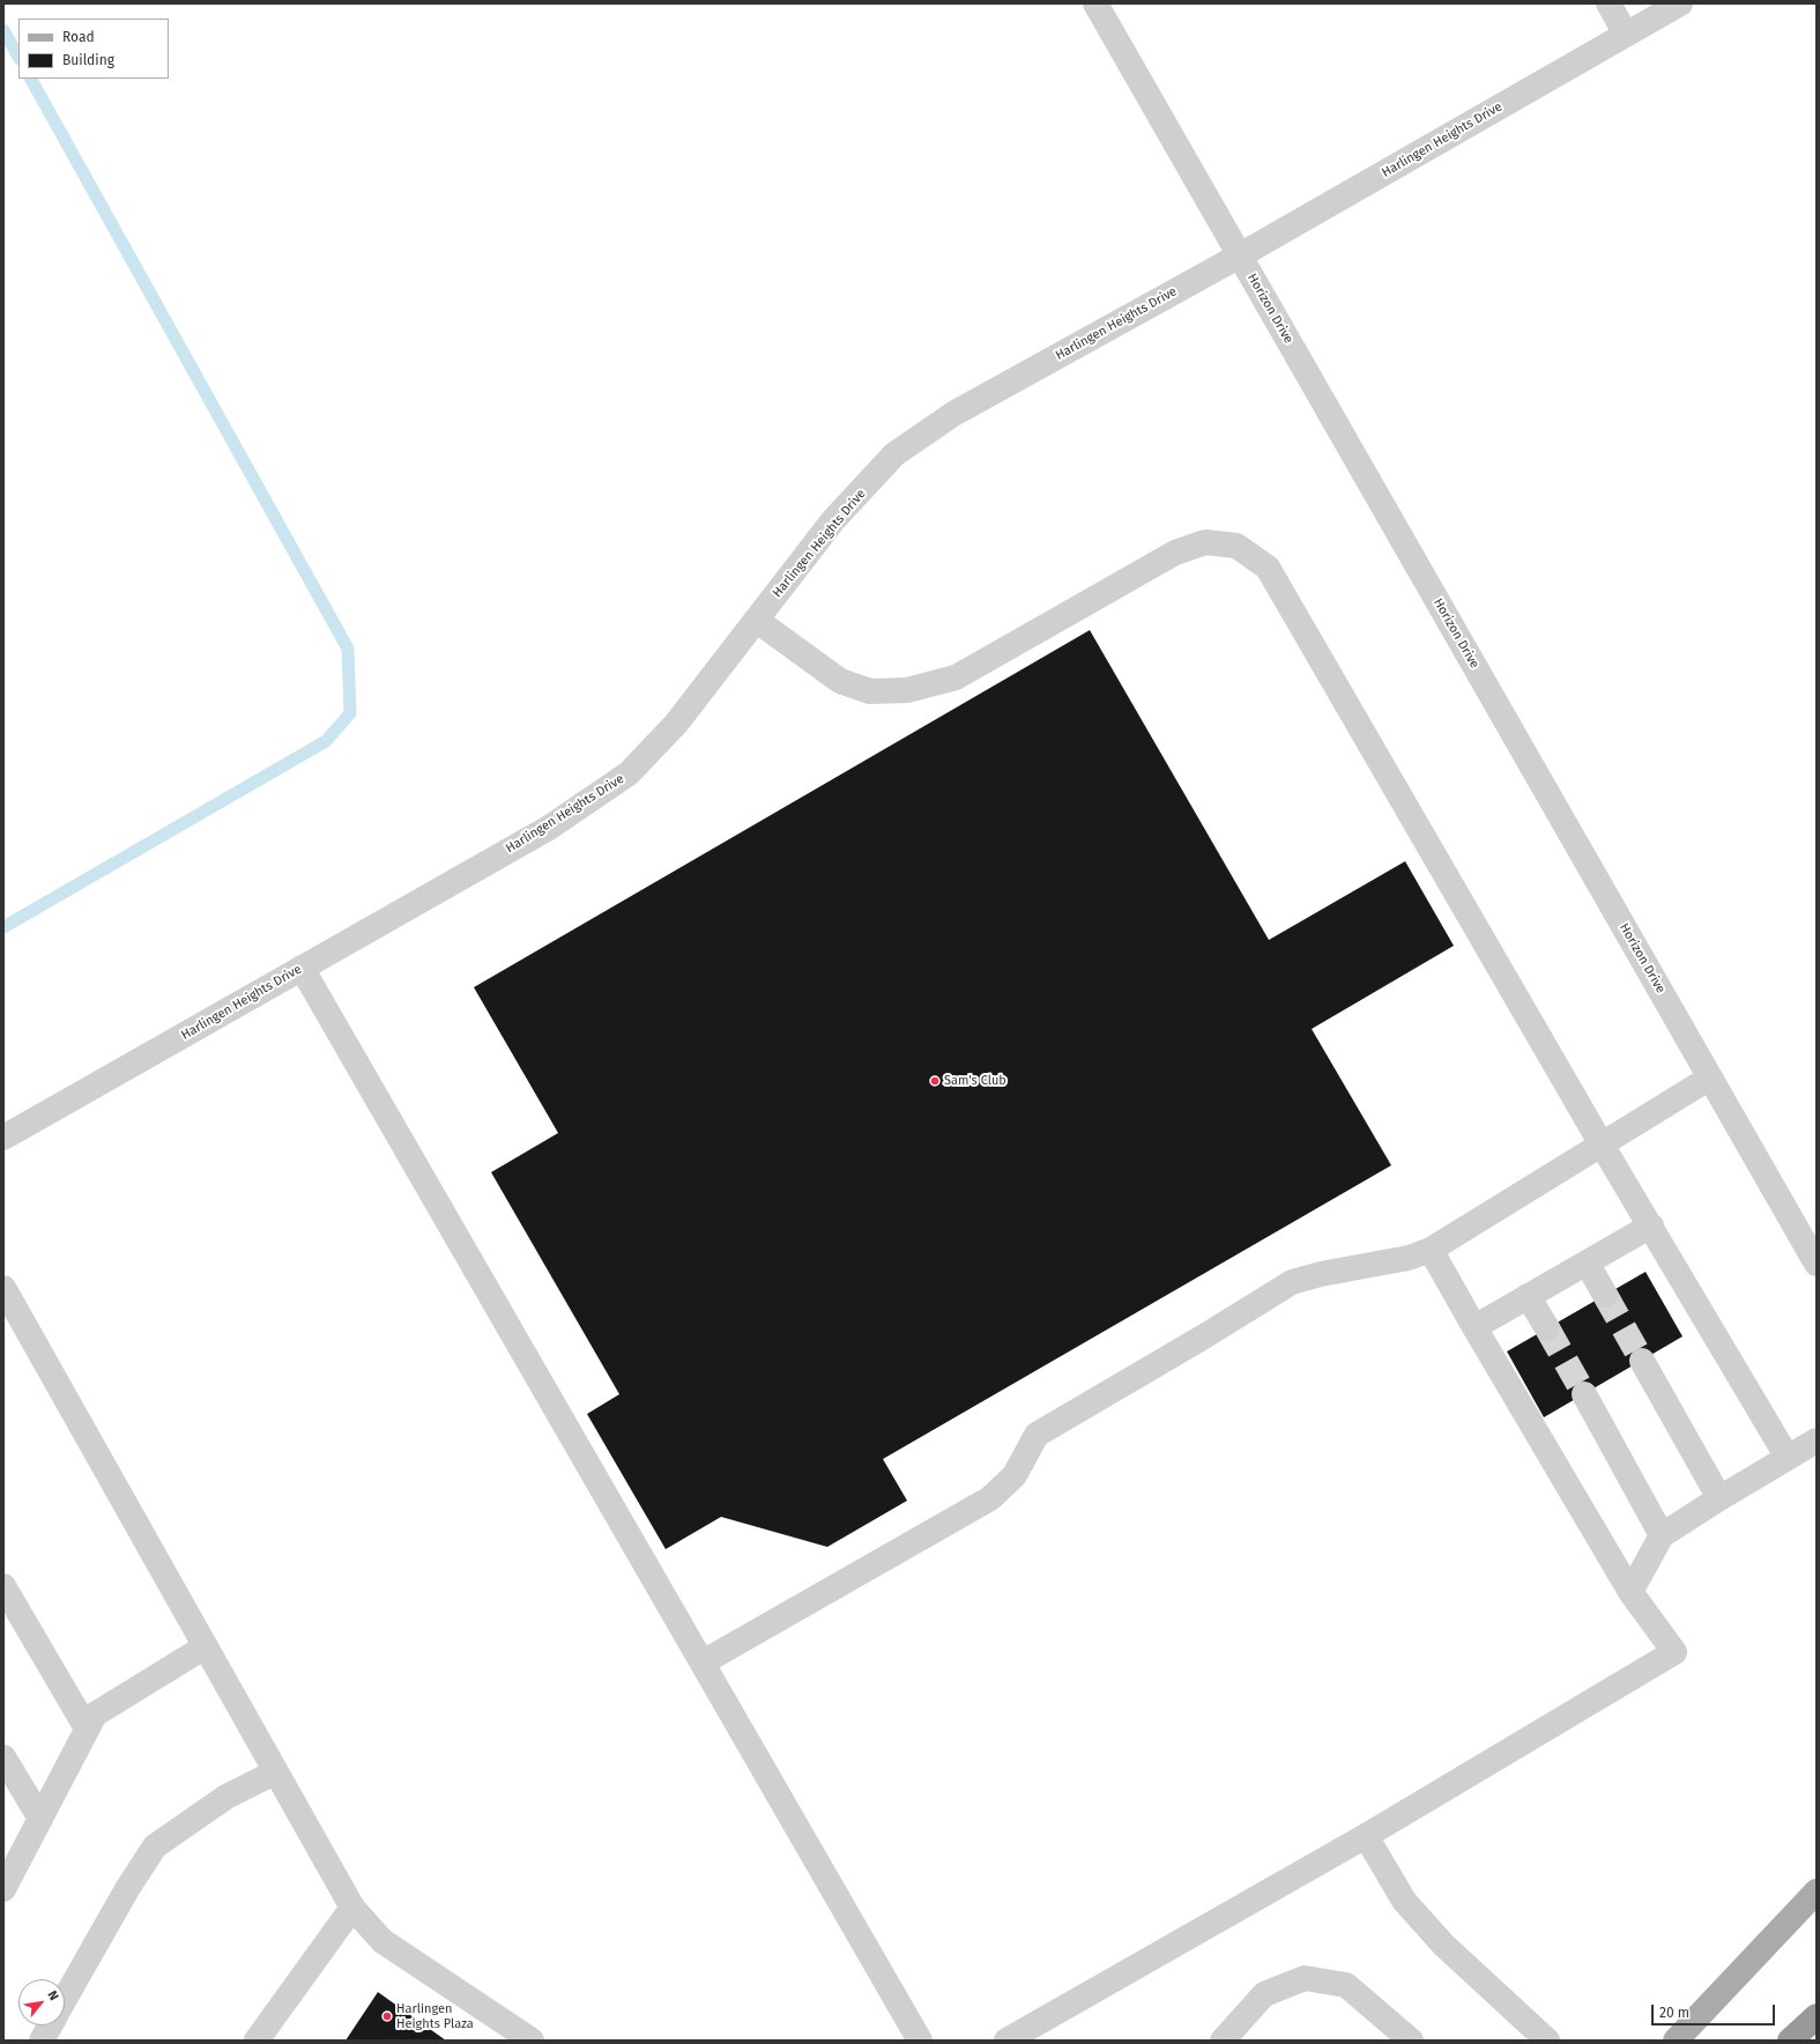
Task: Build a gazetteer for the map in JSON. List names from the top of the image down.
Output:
{
  "streets": {
    "street": ["Harlingen Heights Drive", "Horizon Drive"]
  },
  "crossings": [
    ["Harlingen Heights Drive", "Horizon Drive"]
  ],
  "places": ["Sam's Club", "Harlingen Heights Plaza"],
  "legend": ["Road", "Building"],
  "scale_bar": "20 m",
  "north": "top right"
}
